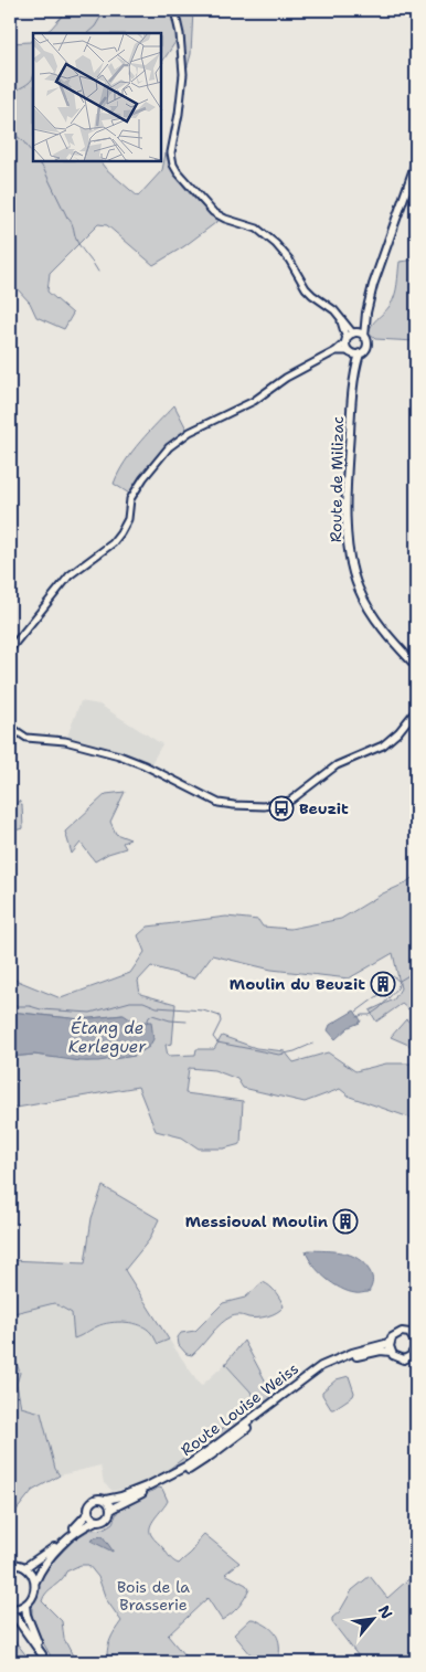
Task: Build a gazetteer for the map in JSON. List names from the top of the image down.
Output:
{
  "streets": {
    "main road": ["Route de Milizac", "Route Louise Weiss"]
  },
  "water": ["Étang de Kerleguer"],
  "parks": ["Bois de la Brasserie"],
  "places": {
    "bus stop": ["Beuzit"],
    "building": ["Moulin du Beuzit", "Messioual Moulin"]
  },
  "north": "top right"
}
